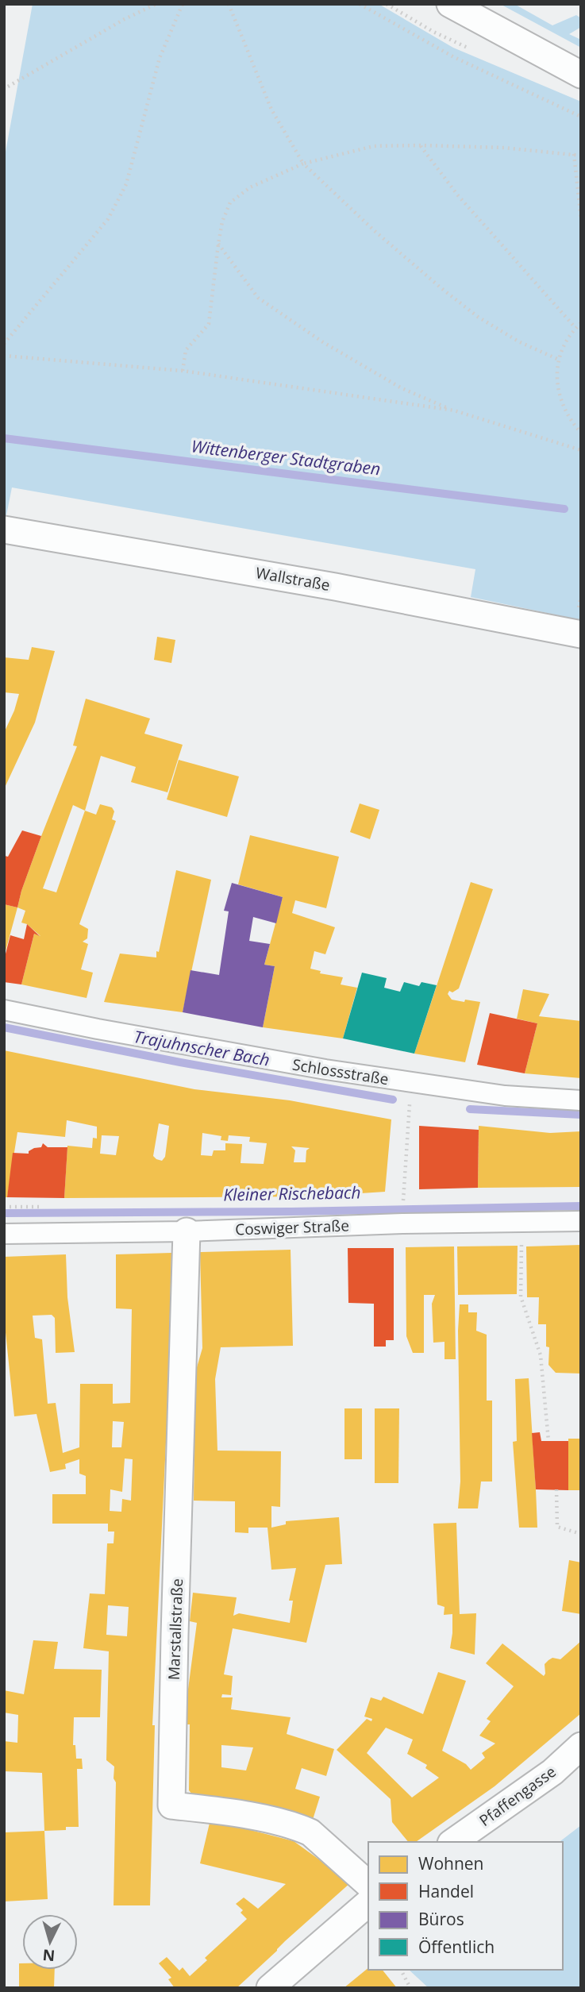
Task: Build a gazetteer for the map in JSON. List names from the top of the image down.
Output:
{
  "streets": {
    "street": [
      "Wallstraße",
      "Schlossstraße",
      "Coswiger Straße",
      "Marstallstraße",
      "Pfaffengasse"
    ]
  },
  "crossings": [
    ["Coswiger Straße", "Marstallstraße"]
  ],
  "water": ["Wittenberger Stadtgraben", "Trajuhnscher Bach", "Kleiner Rischebach"],
  "legend": [
    "Wohnen",
    "Handel",
    "Büros",
    "Öffentlich"
  ],
  "north": "bottom"
}
